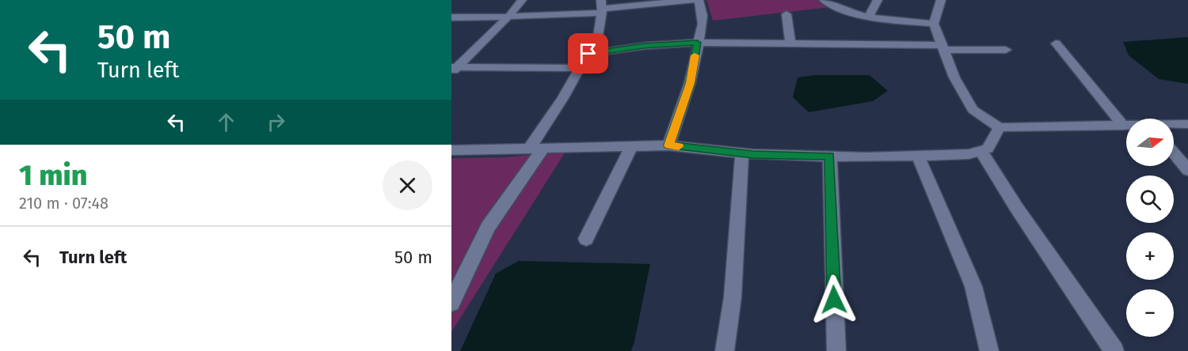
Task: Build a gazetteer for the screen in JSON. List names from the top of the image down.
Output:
{
  "north": "right",
  "page": {
    "turn": ["50 m", "Turn left"],
    "map_buttons": ["+", "−"],
    "heading": ["1 min", "210 m · 07:48"],
    "list": [
      {
        "name": "Turn left",
        "value": "50 m"
      }
    ]
  }
}
